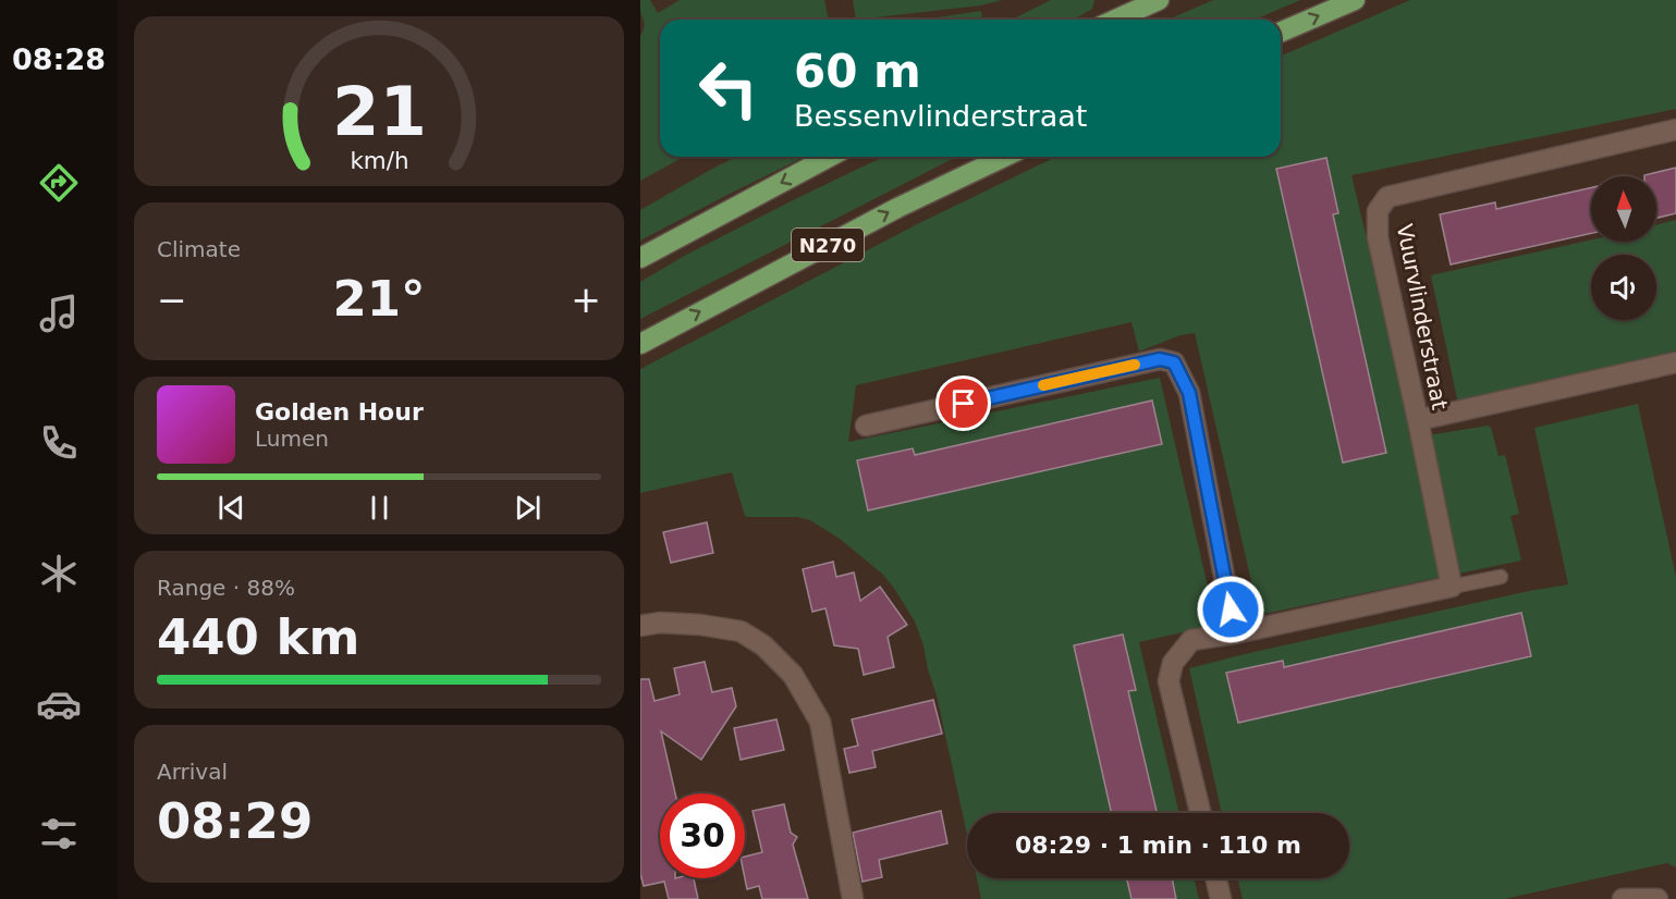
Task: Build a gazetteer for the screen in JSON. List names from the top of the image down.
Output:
{
  "streets": {
    "main road": ["N270"],
    "street": ["Vuurvlinderstraat"]
  },
  "north": "top",
  "page": {
    "tabs": "08:28",
    "turn": ["60 m", "Bessenvlinderstraat"],
    "tile": [
      "Climate",
      ["Range · 88%", "440 km"],
      ["Arrival", "08:29"]
    ],
    "heat": ["−", "21°", "+"],
    "song": ["Golden Hour", "Lumen"],
    "limit": "30",
    "trip": "08:29 · 1 min · 110 m",
    "gauge": ["21", "km/h"]
  }
}
